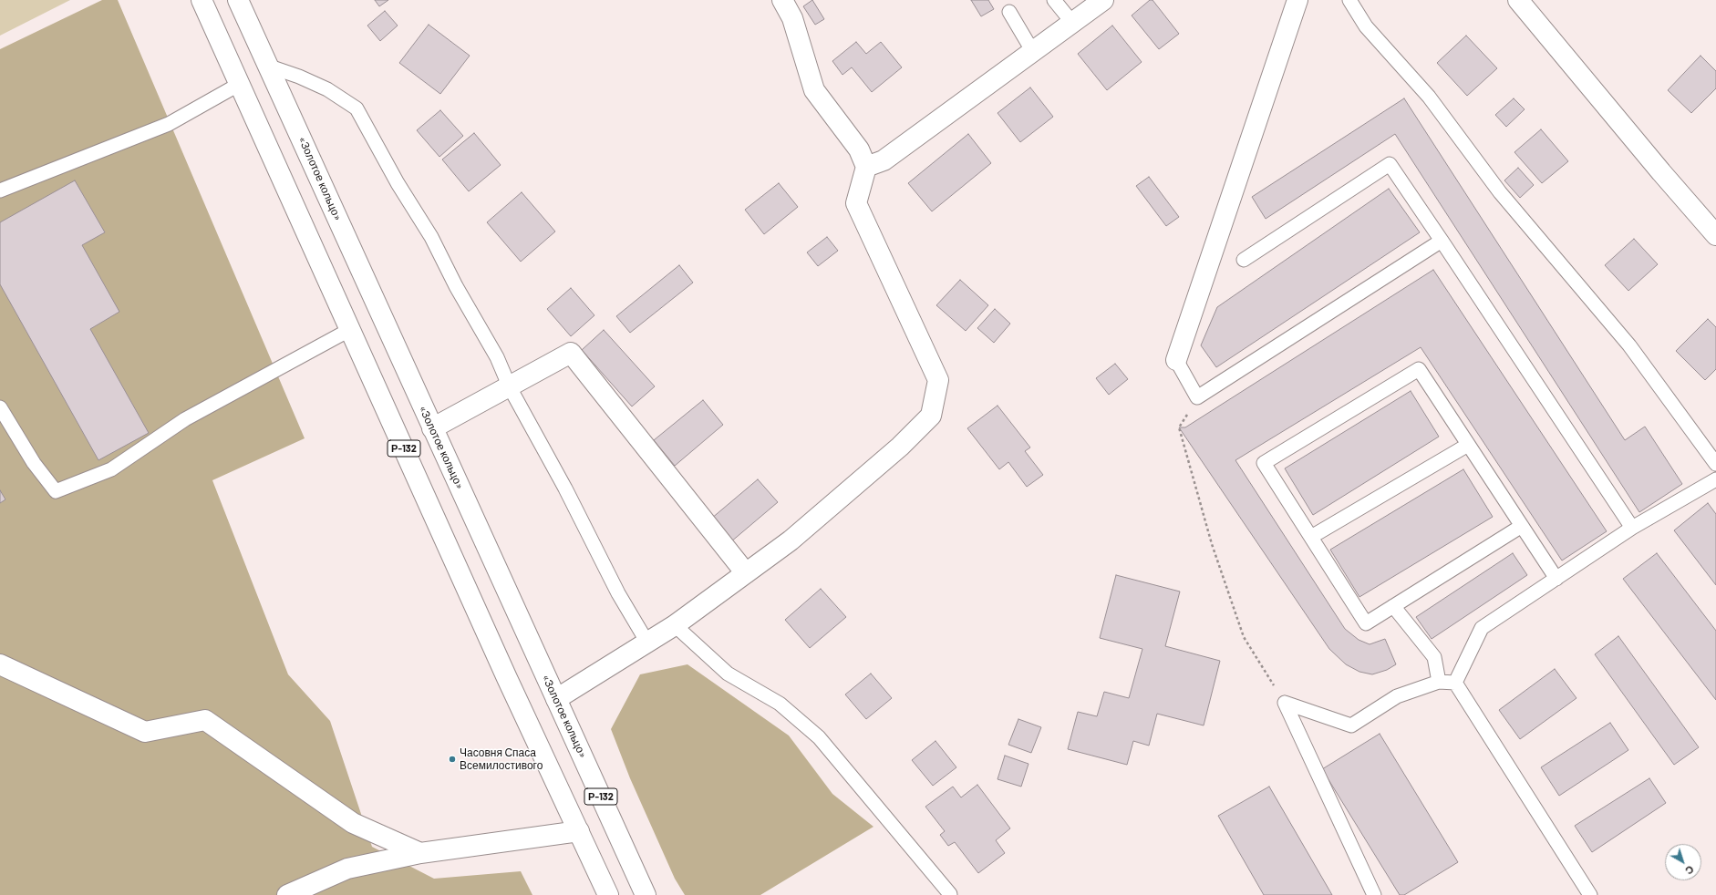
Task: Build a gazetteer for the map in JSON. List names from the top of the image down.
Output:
{
  "streets": {
    "main road": ["«Золотое кольцо»", "Р-132"]
  },
  "places": ["Часовня Спаса Всемилостивого"],
  "north": "bottom right"
}
